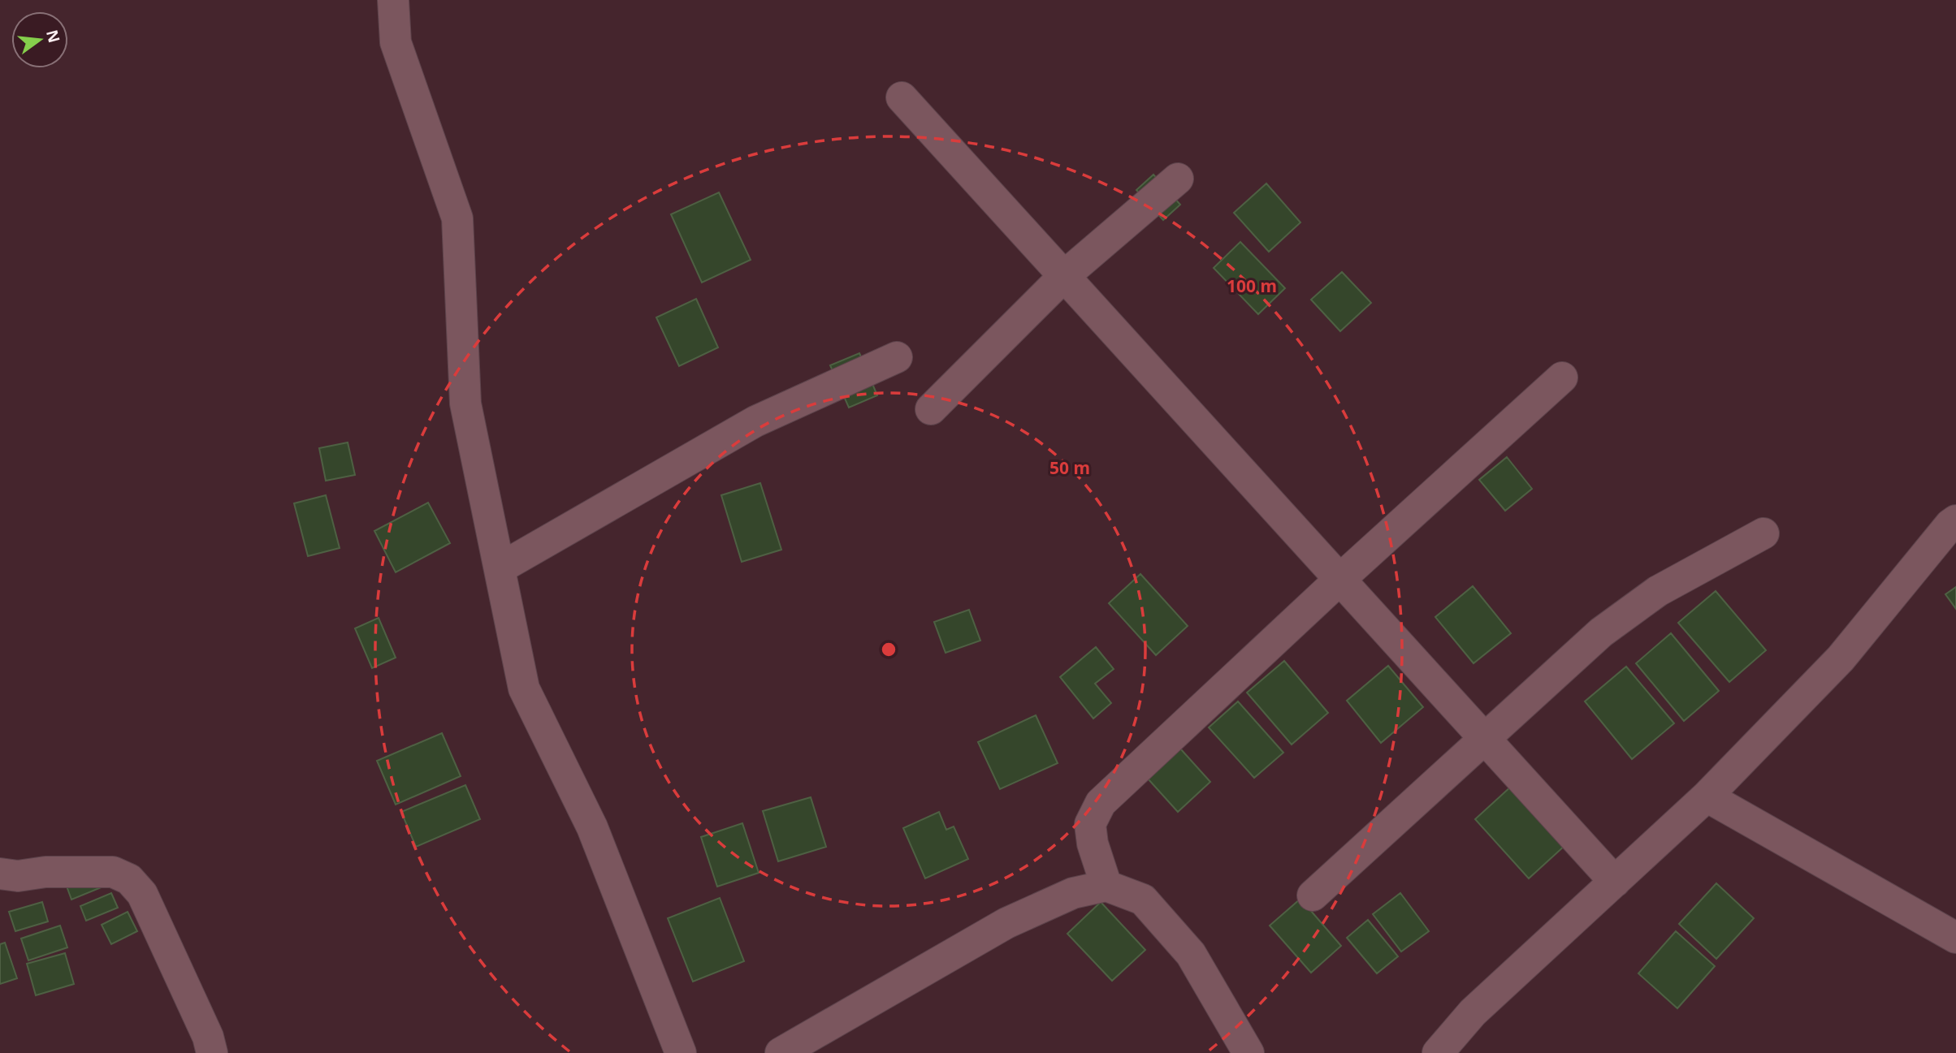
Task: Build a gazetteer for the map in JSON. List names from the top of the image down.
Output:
{
  "north": "right",
  "rings": ["100 m", "50 m"]
}
